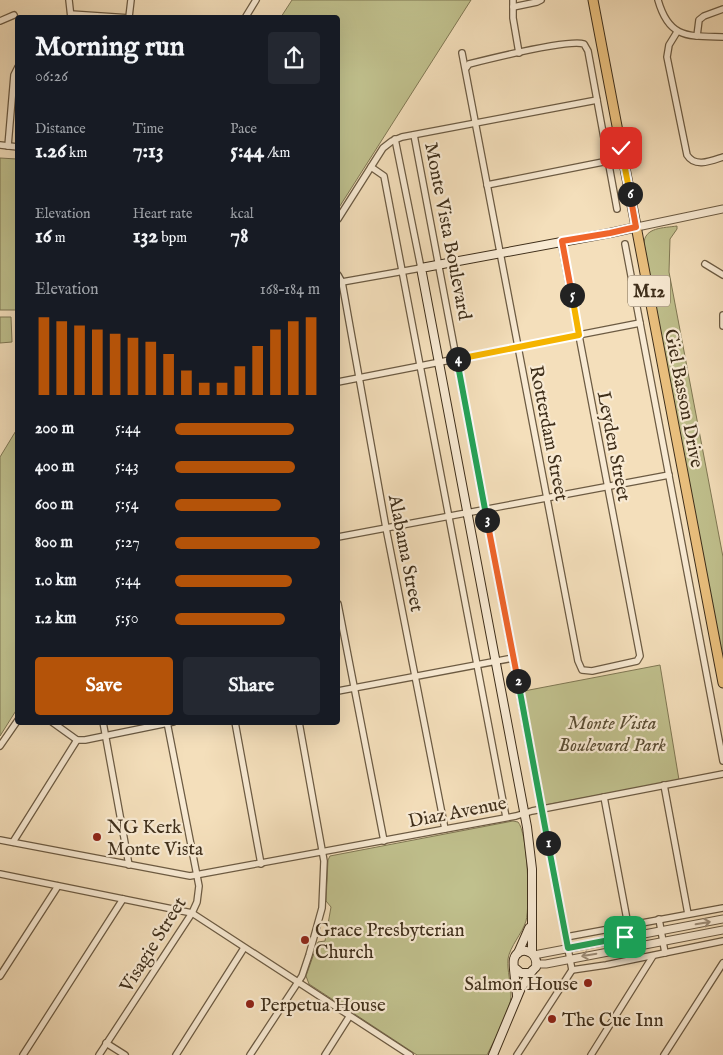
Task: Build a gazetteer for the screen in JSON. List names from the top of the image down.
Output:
{
  "streets": {
    "main road": ["Monte Vista Boulevard", "M12", "Giel Basson Drive"],
    "street": [
      "Rotterdam Street",
      "Leyden Street",
      "Alabama Street",
      "Diaz Avenue",
      "Visagie Street"
    ]
  },
  "crossings": [
    ["Monte Vista Boulevard", "Diaz Avenue"],
    ["Rotterdam Street", "Leyden Street"],
    ["Alabama Street", "Diaz Avenue"],
    ["Diaz Avenue", "Visagie Street"]
  ],
  "parks": ["Monte Vista Boulevard Park"],
  "places": [
    "NG Kerk Monte Vista",
    "Grace Presbyterian Church",
    "Salmon House",
    "Perpetua House",
    "The Cue Inn"
  ],
  "page": {
    "heading": ["Morning run", "06:26"],
    "stats": [
      ["Distance", "1.26 km"],
      ["Time", "7:13"],
      ["Pace", "5:44 /km"],
      ["Elevation", "16 m"],
      ["Heart rate", "132 bpm"],
      ["kcal", "78"]
    ],
    "pins": [
      "6",
      "5",
      "4",
      "3",
      "2",
      "1"
    ],
    "chart": ["Elevation", "168–184 m"],
    "list": [
      {
        "name": "200 m",
        "note": "5:44"
      },
      {
        "name": "400 m",
        "note": "5:43"
      },
      {
        "name": "600 m",
        "note": "5:54"
      },
      {
        "name": "800 m",
        "note": "5:27"
      },
      {
        "name": "1.0 km",
        "note": "5:44"
      },
      {
        "name": "1.2 km",
        "note": "5:50"
      }
    ],
    "buttons": ["Save", "Share"]
  }
}
